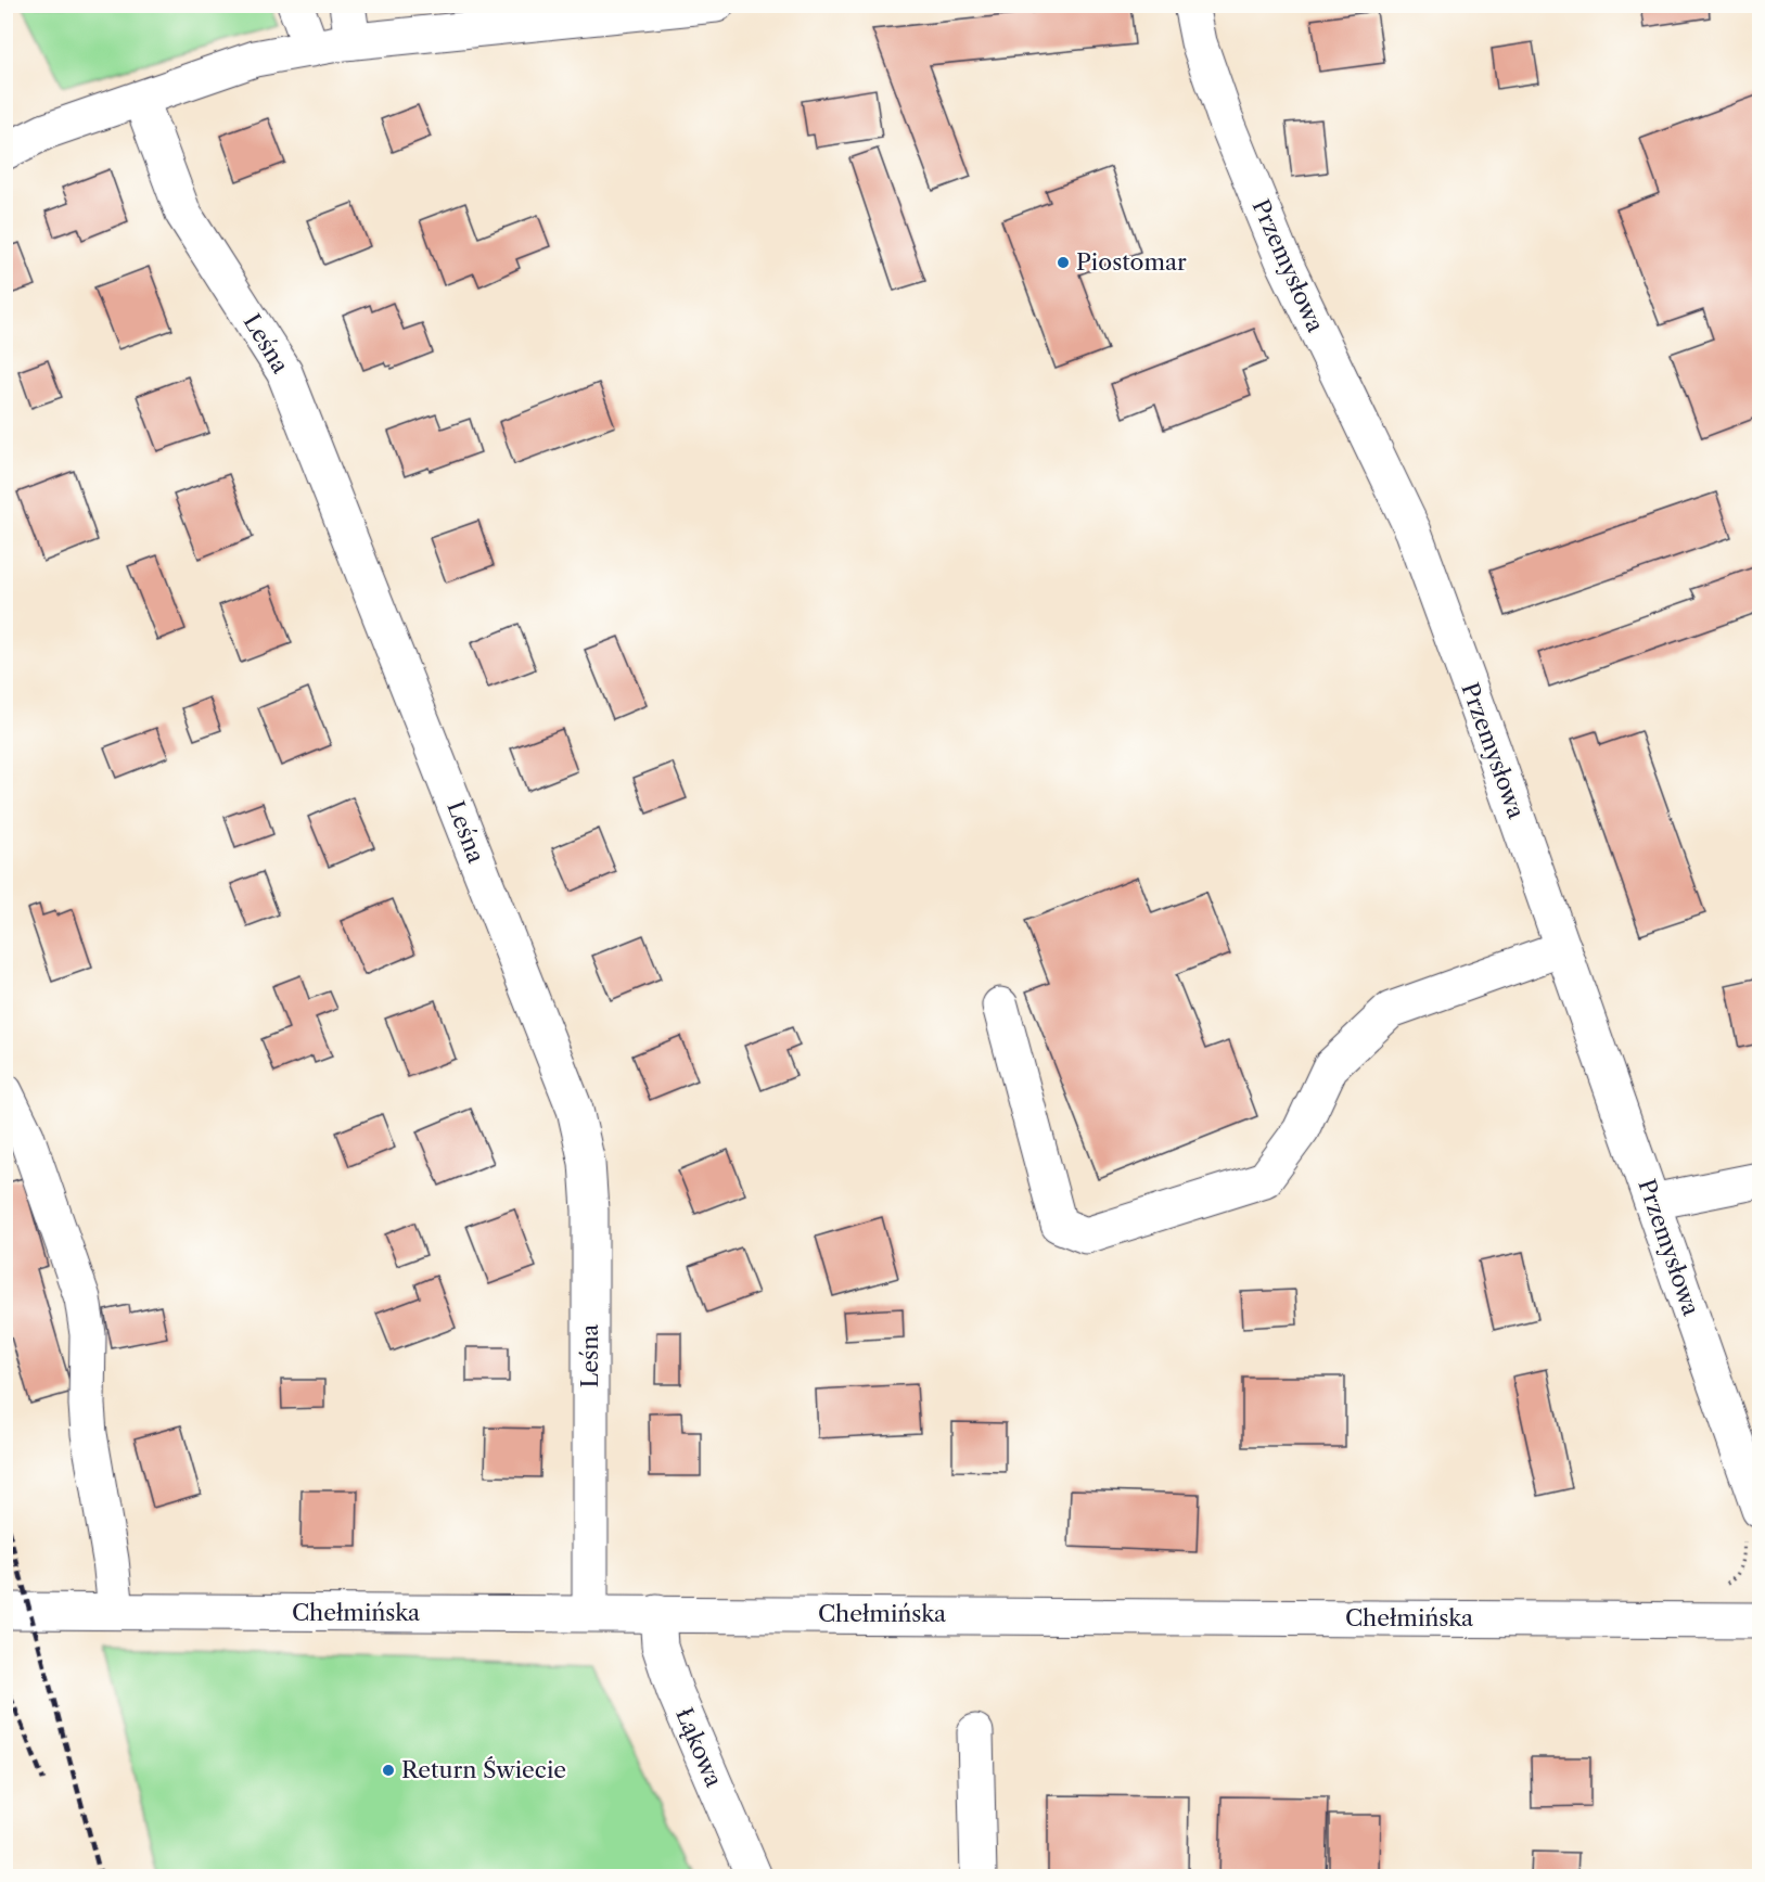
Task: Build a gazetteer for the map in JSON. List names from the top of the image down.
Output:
{
  "streets": {
    "street": [
      "Przemysłowa",
      "Leśna",
      "Chełmińska",
      "Łąkowa"
    ]
  },
  "crossings": [
    ["Leśna", "Chełmińska"],
    ["Chełmińska", "Łąkowa"]
  ],
  "places": ["Piostomar", "Return Świecie"]
}
